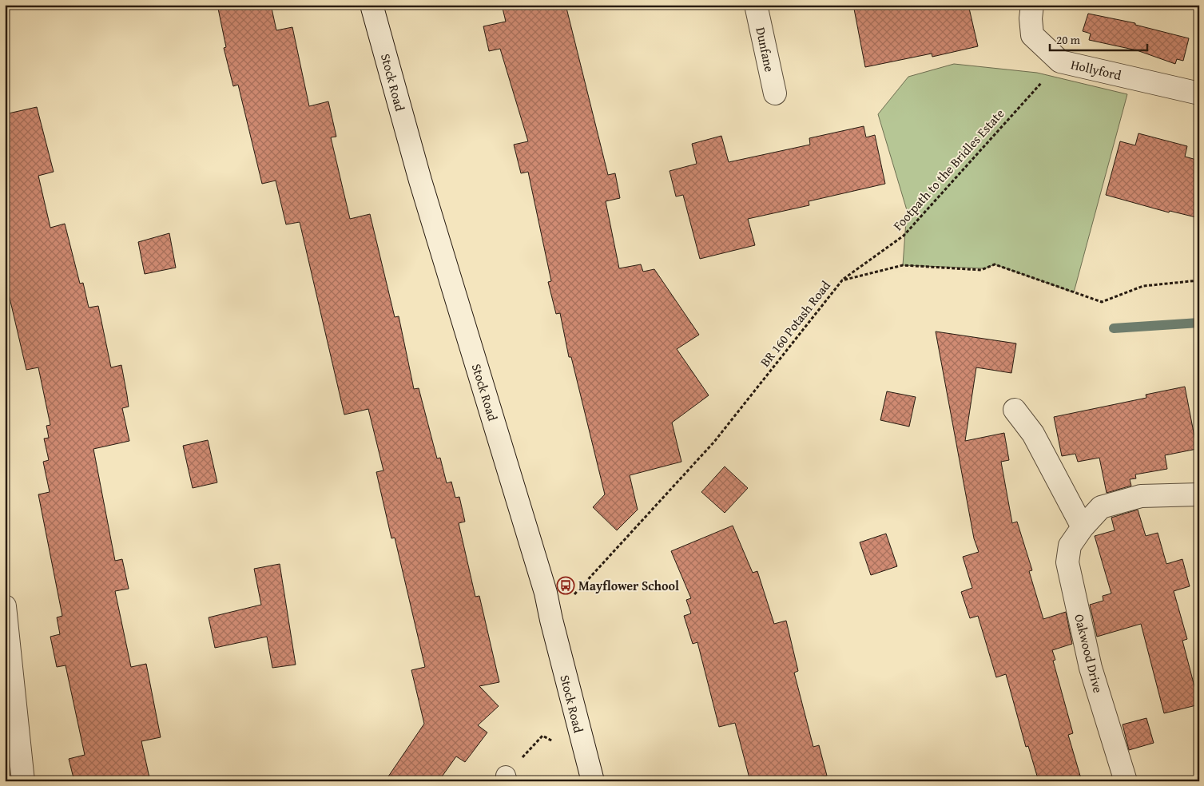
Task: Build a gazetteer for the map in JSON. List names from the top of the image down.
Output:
{
  "streets": {
    "street": [
      "Dunfane",
      "Hollyford",
      "Stock Road",
      "Oakwood Drive"
    ],
    "path": ["Footpath to the Bridles Estate", "BR 160 Potash Road"]
  },
  "crossings": [
    ["Hollyford", "Footpath to the Bridles Estate"],
    ["Stock Road", "BR 160 Potash Road"],
    ["Footpath to the Bridles Estate", "BR 160 Potash Road"]
  ],
  "places": {
    "bus stop": ["Mayflower School"]
  },
  "scale_bar": "20 m"
}
